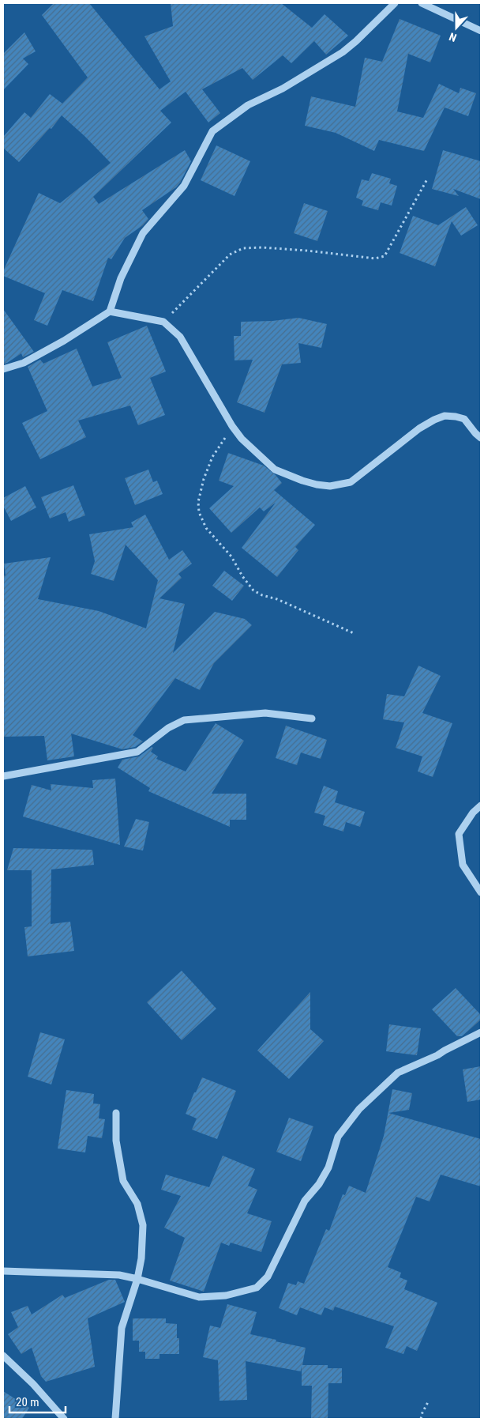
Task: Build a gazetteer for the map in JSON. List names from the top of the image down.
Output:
{
  "scale_bar": "20 m",
  "north": "bottom"
}
